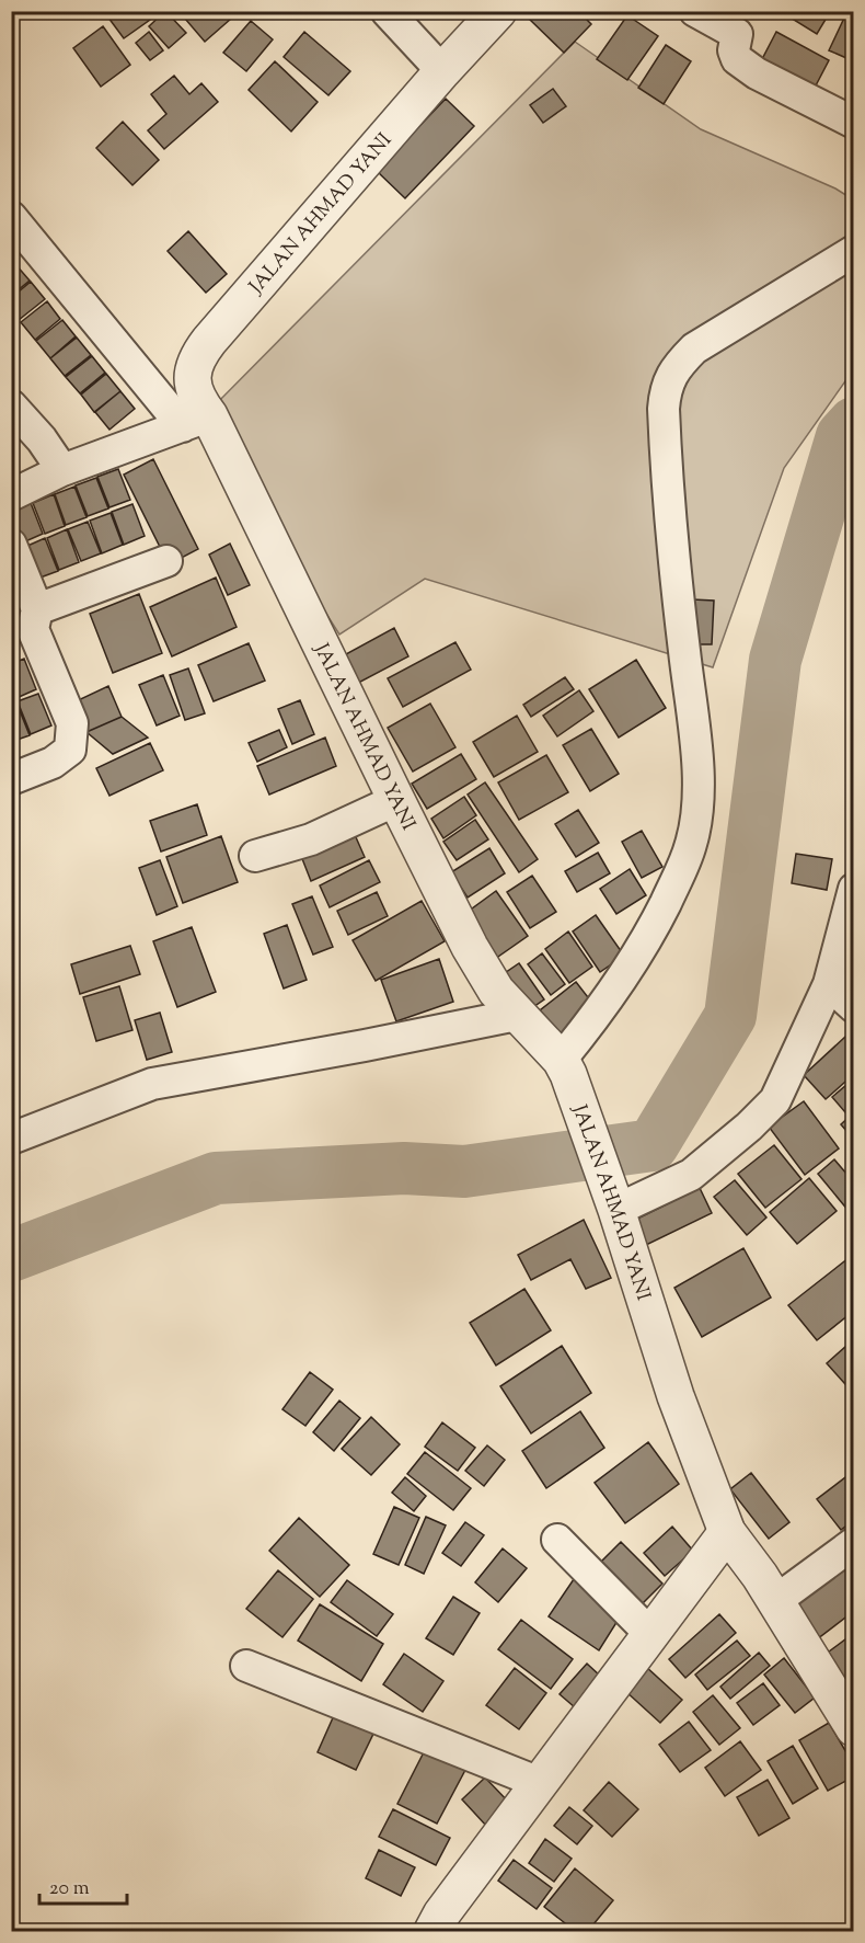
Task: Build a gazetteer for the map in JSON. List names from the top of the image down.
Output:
{
  "streets": {
    "street": ["JALAN AHMAD YANI"]
  },
  "scale_bar": "20 m"
}
